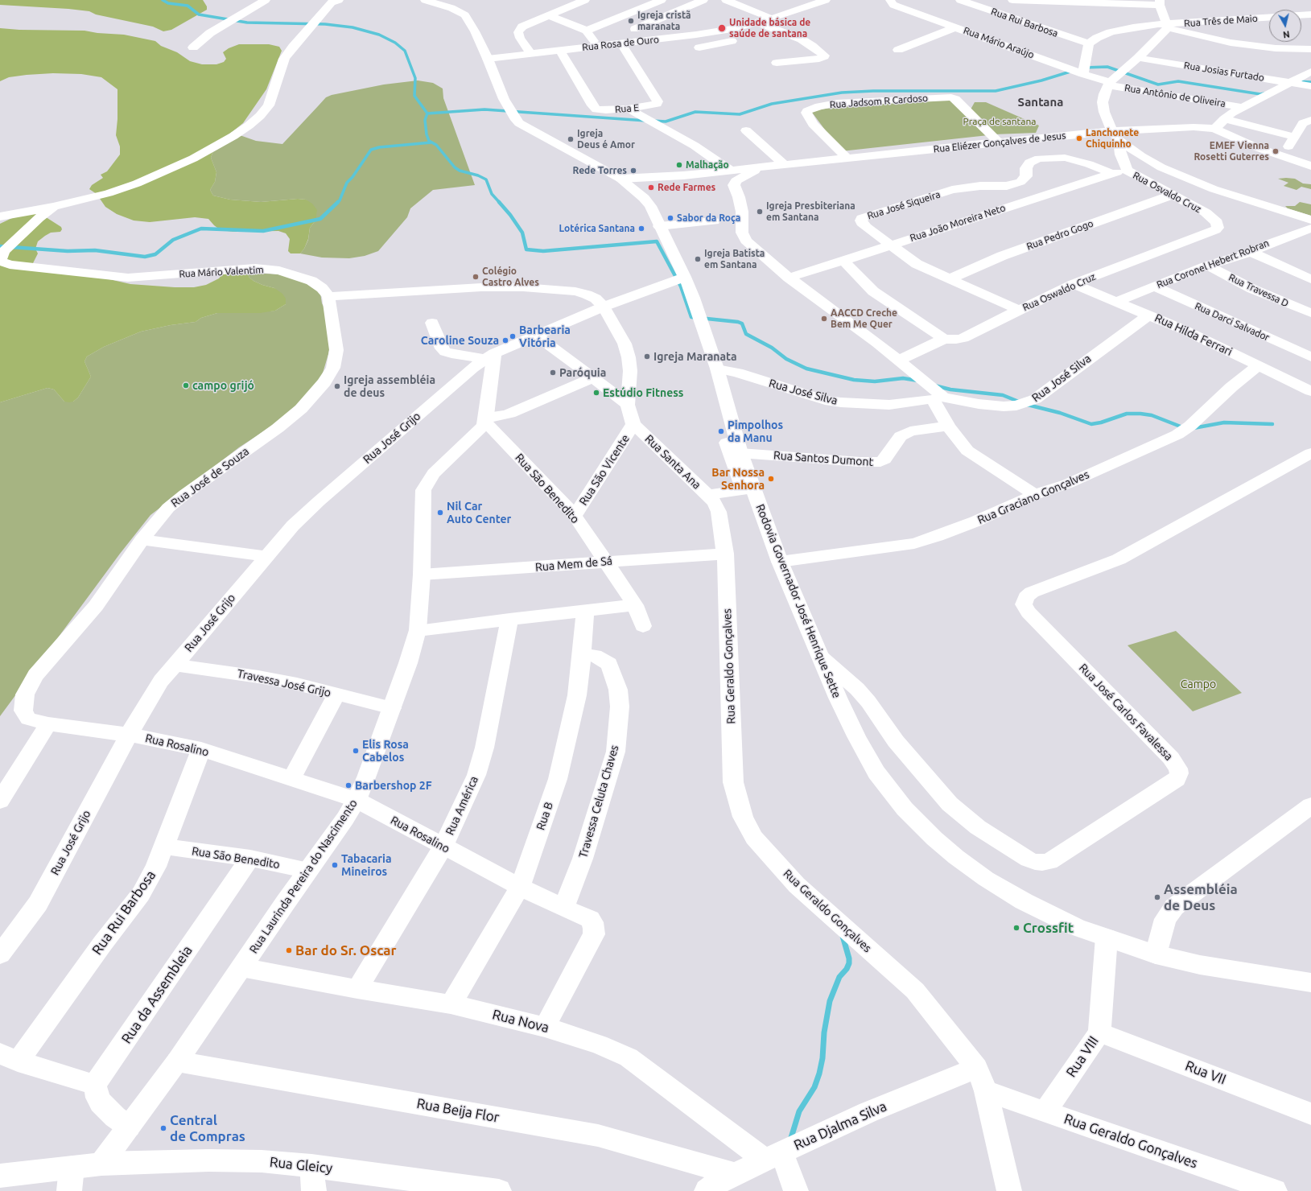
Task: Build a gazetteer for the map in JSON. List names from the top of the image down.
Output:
{
  "streets": {
    "street": [
      "Rua Três de Maio",
      "Rua Rui Barbosa",
      "Rua Mário Araújo",
      "Rua Rosa de Ouro",
      "Rua Josias Furtado",
      "Rua Antônio de Oliveira",
      "Rua Jadsom R Cardoso",
      "Rua E",
      "Rua Eliézer Gonçalves de Jesus",
      "Rua Osvaldo Cruz",
      "Rua José Siqueira",
      "Rua João Moreira Neto",
      "Rua Pedro Gogo",
      "Rua Coronel Hebert Robran",
      "Rua Mário Valentim",
      "Rua Travessa D",
      "Rua Oswaldo Cruz",
      "Rua Darci Salvador",
      "Rua Hilda Ferrari",
      "Rua José Silva",
      "Rua José Grijo",
      "Rua Santos Dumont",
      "Rua Santa Ana",
      "Rua São Vicente",
      "Rua José de Souza",
      "Rua São Benedito",
      "Rua Graciano Gonçalves",
      "Rua Mem de Sá",
      "Rodovia Governador José Henrique Sette",
      "Rua Geraldo Gonçalves",
      "Travessa José Grijo",
      "Rua José Carlos Favalessa",
      "Rua Rosalino",
      "Travessa Celuta Chaves",
      "Rua América",
      "Rua B",
      "Rua Laurinda Pereira do Nascimento",
      "Rua da Assembleia",
      "Rua Nova",
      "Rua VIII",
      "Rua VII",
      "Rua Beija Flor",
      "Rua Djalma Silva",
      "Rua Gleicy"
    ]
  },
  "crossings": [
    ["Rua Três de Maio", "Rua Rui Barbosa"],
    ["Rua Rui Barbosa", "Rua São Benedito"],
    ["Rua Rui Barbosa", "Rua Rosalino"],
    ["Rua Mário Araújo", "Rua Antônio de Oliveira"],
    ["Rua Mário Araújo", "Rua Osvaldo Cruz"],
    ["Rua Rosa de Ouro", "Rua E"],
    ["Rua Rosa de Ouro", "Rodovia Governador José Henrique Sette"],
    ["Rua Antônio de Oliveira", "Rua Osvaldo Cruz"],
    ["Rua Jadsom R Cardoso", "Rua Eliézer Gonçalves de Jesus"],
    ["Rua Eliézer Gonçalves de Jesus", "Rua Osvaldo Cruz"],
    ["Rua Eliézer Gonçalves de Jesus", "Rodovia Governador José Henrique Sette"],
    ["Rua Osvaldo Cruz", "Rua João Moreira Neto"],
    ["Rua Osvaldo Cruz", "Rua Pedro Gogo"],
    ["Rua Osvaldo Cruz", "Rua Oswaldo Cruz"],
    ["Rua José Siqueira", "Rua João Moreira Neto"],
    ["Rua José Siqueira", "Rua Pedro Gogo"],
    ["Rua José Siqueira", "Rua Oswaldo Cruz"],
    ["Rua Coronel Hebert Robran", "Rua Travessa D"],
    ["Rua Coronel Hebert Robran", "Rua Darci Salvador"],
    ["Rua Coronel Hebert Robran", "Rua Hilda Ferrari"],
    ["Rua Mário Valentim", "Rua José de Souza"],
    ["Rua Oswaldo Cruz", "Rua Hilda Ferrari"],
    ["Rua Hilda Ferrari", "Rua José Silva"],
    ["Rua Hilda Ferrari", "Rua Graciano Gonçalves"],
    ["Rua José Silva", "Rodovia Governador José Henrique Sette"],
    ["Rua José Grijo", "Rua José de Souza"],
    ["Rua José Grijo", "Travessa José Grijo"],
    ["Rua José Grijo", "Rua Rosalino"],
    ["Rua Santos Dumont", "Rodovia Governador José Henrique Sette"],
    ["Rua Santa Ana", "Rua São Vicente"],
    ["Rua Santa Ana", "Rodovia Governador José Henrique Sette"],
    ["Rua Santa Ana", "Rua Geraldo Gonçalves"],
    ["Rua São Vicente", "Rua São Benedito"],
    ["Rua José de Souza", "Rua Rosalino"],
    ["Rua São Benedito", "Rua Mem de Sá"],
    ["Rua São Benedito", "Rua Laurinda Pereira do Nascimento"],
    ["Rua São Benedito", "Rua da Assembleia"],
    ["Rua Graciano Gonçalves", "Rodovia Governador José Henrique Sette"],
    ["Rua Mem de Sá", "Rua Geraldo Gonçalves"],
    ["Rua Mem de Sá", "Rua Laurinda Pereira do Nascimento"],
    ["Rodovia Governador José Henrique Sette", "Rua José Carlos Favalessa"],
    ["Rodovia Governador José Henrique Sette", "Rua VIII"],
    ["Rua Geraldo Gonçalves", "Rua VIII"],
    ["Rua Geraldo Gonçalves", "Rua Djalma Silva"],
    ["Travessa José Grijo", "Rua Laurinda Pereira do Nascimento"],
    ["Rua Rosalino", "Travessa Celuta Chaves"],
    ["Rua Rosalino", "Rua América"],
    ["Rua Rosalino", "Rua B"],
    ["Rua Rosalino", "Rua Laurinda Pereira do Nascimento"],
    ["Rua Rosalino", "Rua Nova"],
    ["Travessa Celuta Chaves", "Rua B"],
    ["Rua América", "Rua Nova"],
    ["Rua B", "Rua Nova"],
    ["Rua Laurinda Pereira do Nascimento", "Rua Nova"],
    ["Rua Laurinda Pereira do Nascimento", "Rua Beija Flor"],
    ["Rua Laurinda Pereira do Nascimento", "Rua Gleicy"],
    ["Rua Nova", "Rua Djalma Silva"],
    ["Rua VIII", "Rua VII"],
    ["Rua Beija Flor", "Rua Djalma Silva"]
  ],
  "districts": ["Santana"],
  "parks": ["Praça de santana", "Campo"],
  "places": [
    "Igreja cristã maranata",
    "Unidade básica de saúde de santana",
    "Lanchonete Chiquinho",
    "Igreja Deus é Amor",
    "EMEF Vienna Rosetti Guterres",
    "Malhação",
    "Rede Torres",
    "Rede Farmes",
    "Igreja Presbiteriana em Santana",
    "Sabor da Roça",
    "Lotérica Santana",
    "Igreja Batista em Santana",
    "Colégio Castro Alves",
    "AACCD Creche Bem Me Quer",
    "Barbearia Vitória",
    "Caroline Souza",
    "Igreja Maranata",
    "Paróquia",
    "campo grijó",
    "Igreja assembléia de deus",
    "Estúdio Fitness",
    "Pimpolhos da Manu",
    "Bar Nossa Senhora",
    "Nil Car Auto Center",
    "Elis Rosa Cabelos",
    "Barbershop 2F",
    "Tabacaria Mineiros",
    "Assembléia de Deus",
    "Crossfit",
    "Bar do Sr. Oscar",
    "Central de Compras"
  ],
  "north": "bottom"
}
